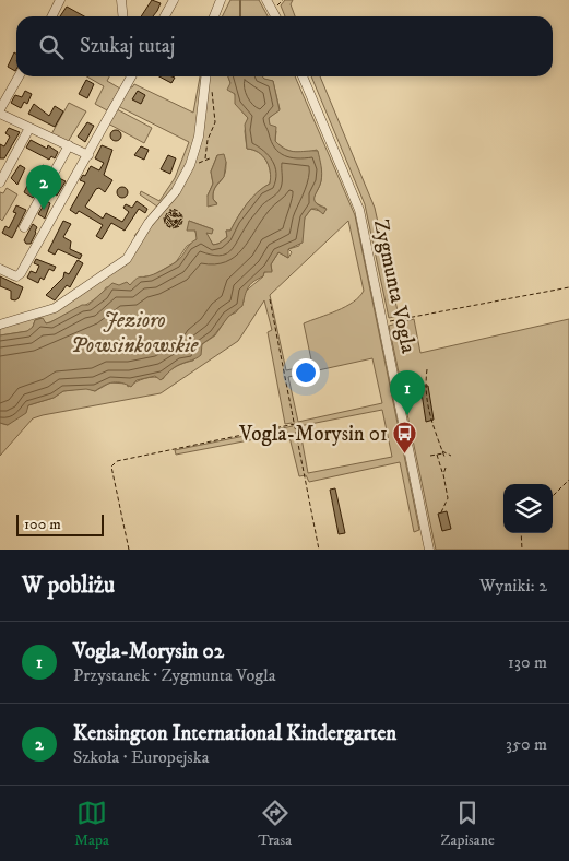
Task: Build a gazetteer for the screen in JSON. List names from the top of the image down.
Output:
{
  "streets": {
    "street": ["Zygmunta Vogla"]
  },
  "water": ["Jezioro Powsinkowskie"],
  "places": {
    "bus stop": ["Vogla-Morysin 01"]
  },
  "scale_bar": "100 m",
  "page": {
    "search": "Szukaj tutaj",
    "pins": ["2", "1"],
    "scale": "100 m",
    "heading": ["W pobliżu", "Wyniki: 2"],
    "list": [
      {
        "mark": "1",
        "name": "Vogla-Morysin 02",
        "note": "Przystanek · Zygmunta Vogla",
        "value": "130 m"
      },
      {
        "mark": "2",
        "name": "Kensington International Kindergarten",
        "note": "Szkoła · Europejska",
        "value": "350 m"
      }
    ],
    "nav": ["Mapa", "Trasa", "Zapisane"]
  }
}
